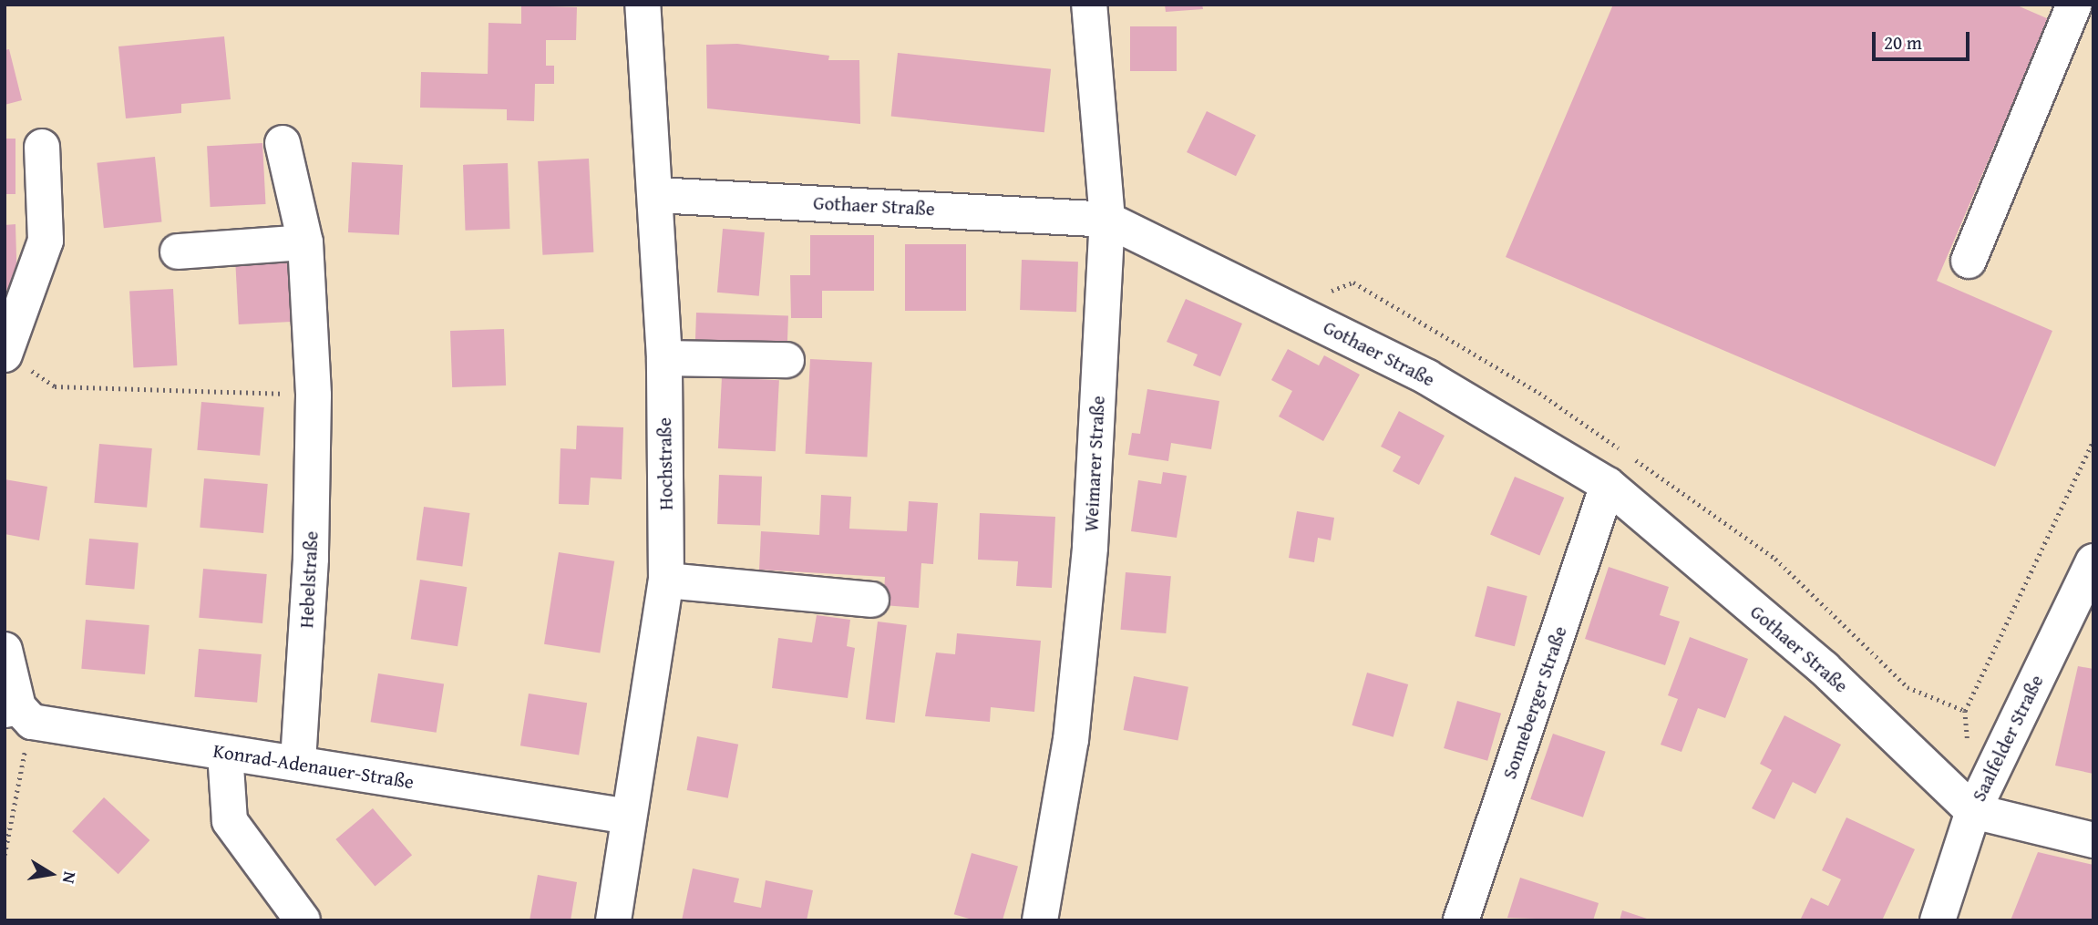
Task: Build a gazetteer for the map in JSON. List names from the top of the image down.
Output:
{
  "streets": {
    "street": [
      "Gothaer Straße",
      "Hochstraße",
      "Weimarer Straße",
      "Hebelstraße",
      "Sonneberger Straße",
      "Saalfelder Straße",
      "Konrad-Adenauer-Straße"
    ]
  },
  "crossings": [
    ["Gothaer Straße", "Hochstraße"],
    ["Gothaer Straße", "Weimarer Straße"],
    ["Gothaer Straße", "Sonneberger Straße"],
    ["Gothaer Straße", "Saalfelder Straße"],
    ["Hochstraße", "Konrad-Adenauer-Straße"],
    ["Hebelstraße", "Konrad-Adenauer-Straße"]
  ],
  "scale_bar": "20 m",
  "north": "right"
}
